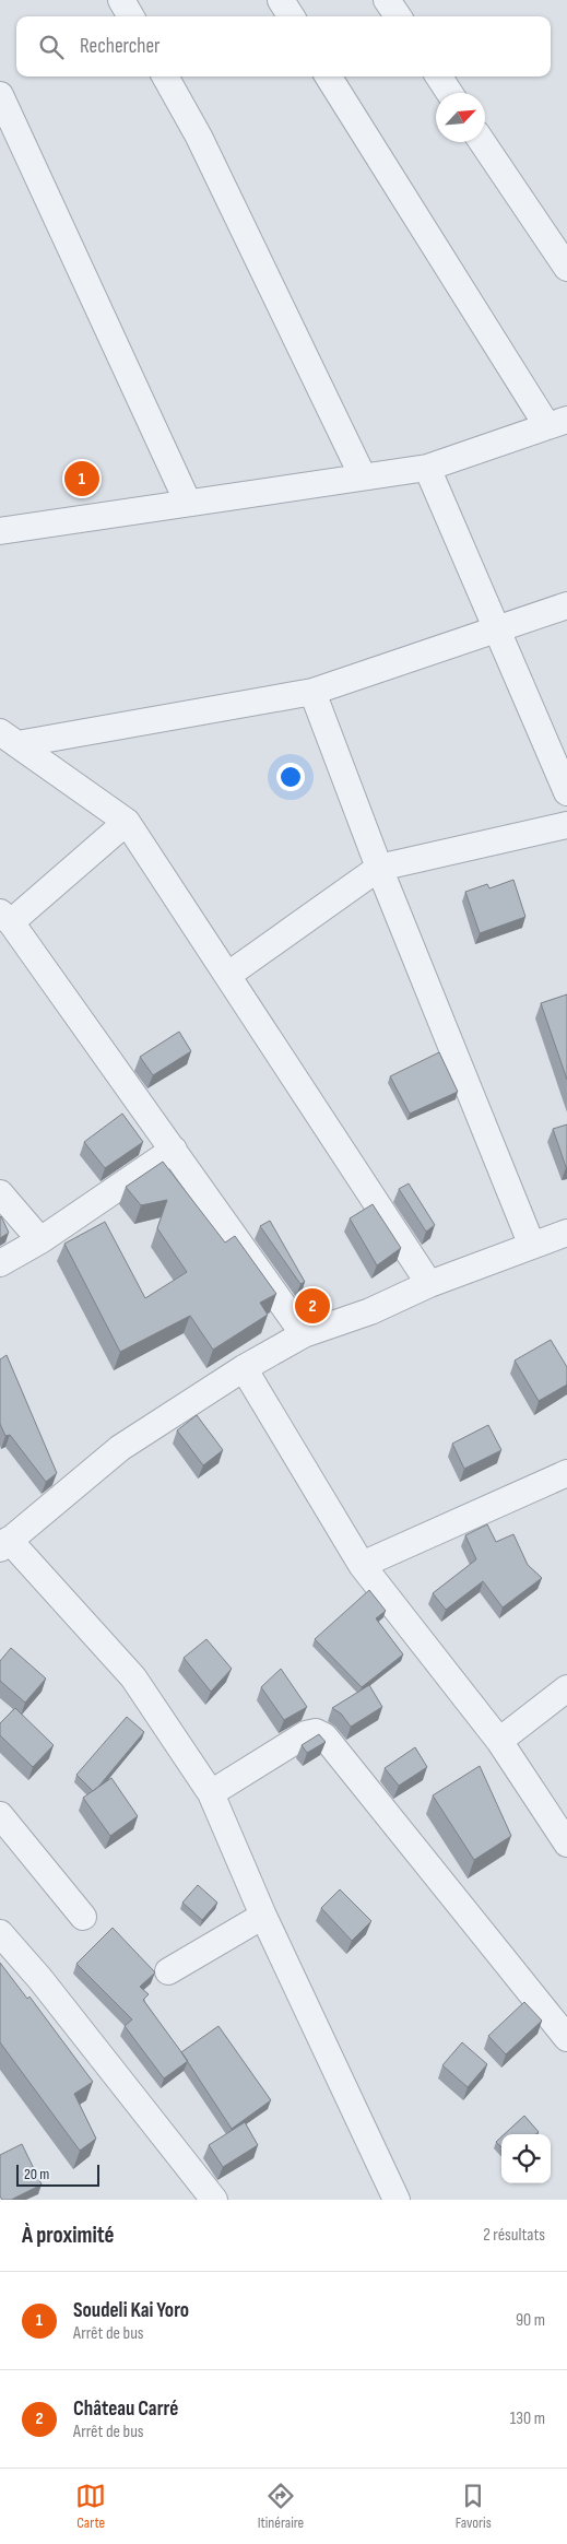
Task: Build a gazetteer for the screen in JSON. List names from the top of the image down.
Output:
{
  "scale_bar": "20 m",
  "north": "top right",
  "page": {
    "search": "Rechercher",
    "pins": ["1", "2"],
    "scale": "20 m",
    "heading": ["À proximité", "2 résultats"],
    "list": [
      {
        "mark": "1",
        "name": "Soudeli Kai Yoro",
        "note": "Arrêt de bus",
        "value": "90 m"
      },
      {
        "mark": "2",
        "name": "Château Carré",
        "note": "Arrêt de bus",
        "value": "130 m"
      }
    ],
    "nav": ["Carte", "Itinéraire", "Favoris"]
  }
}
